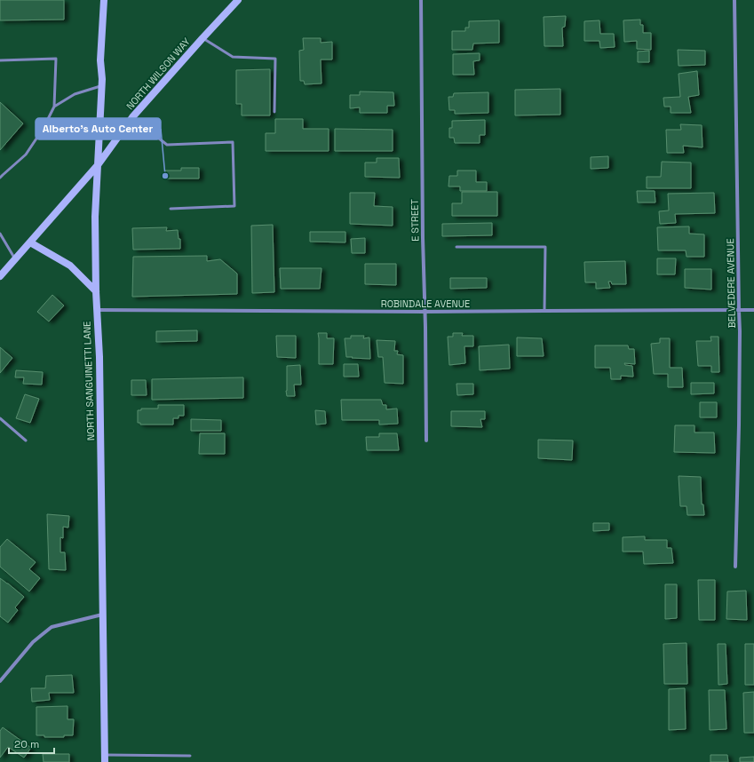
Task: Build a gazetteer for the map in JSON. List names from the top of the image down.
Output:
{
  "streets": {
    "street": [
      "NORTH WILSON WAY",
      "E STREET",
      "BELVEDERE AVENUE",
      "ROBINDALE AVENUE",
      "NORTH SANGUINETTI LANE"
    ]
  },
  "crossings": [
    ["NORTH WILSON WAY", "NORTH SANGUINETTI LANE"],
    ["E STREET", "ROBINDALE AVENUE"],
    ["BELVEDERE AVENUE", "ROBINDALE AVENUE"],
    ["ROBINDALE AVENUE", "NORTH SANGUINETTI LANE"]
  ],
  "places": ["Alberto's Auto Center"],
  "scale_bar": "20 m"
}
